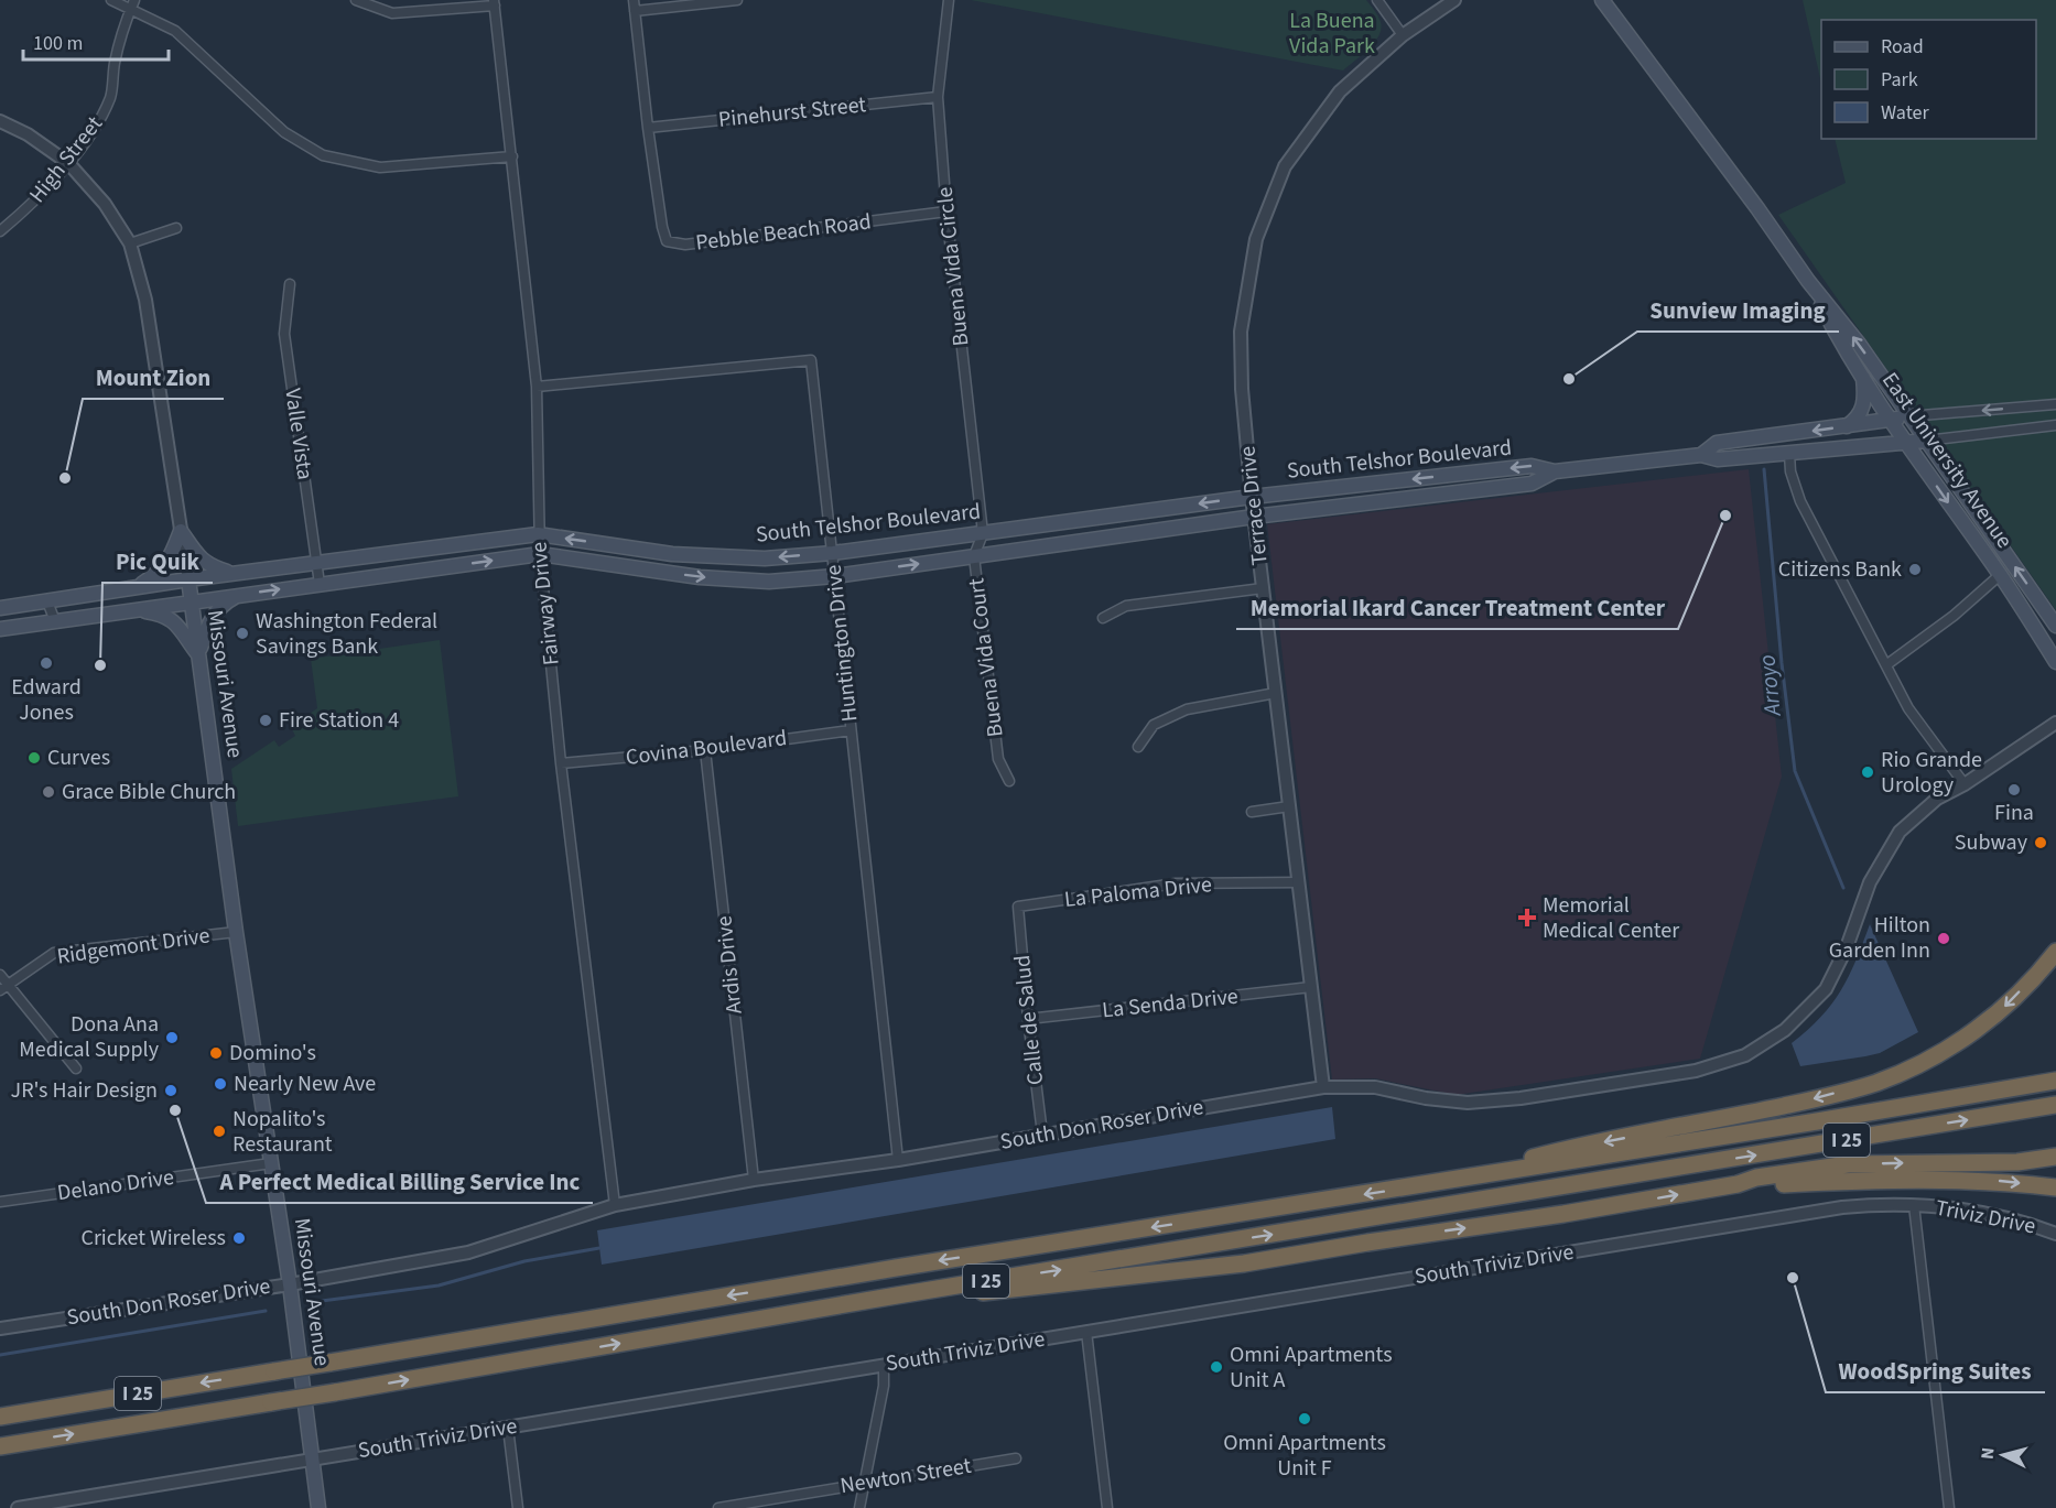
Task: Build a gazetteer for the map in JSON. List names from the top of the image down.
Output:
{
  "streets": {
    "highway": ["I 25"],
    "main road": ["South Telshor Boulevard", "East University Avenue", "Missouri Avenue"],
    "street": [
      "Pinehurst Street",
      "High Street",
      "Pebble Beach Road",
      "Buena Vida Circle",
      "Valle Vista",
      "Terrace Drive",
      "Fairway Drive",
      "Huntington Drive",
      "Buena Vida Court",
      "Covina Boulevard",
      "La Paloma Drive",
      "Ridgemont Drive",
      "Ardis Drive",
      "La Senda Drive",
      "Calle de Salud",
      "South Don Roser Drive",
      "Delano Drive",
      "Triviz Drive",
      "South Triviz Drive",
      "Newton Street"
    ]
  },
  "crossings": [
    ["Pinehurst Street", "Pebble Beach Road"],
    ["Pinehurst Street", "Buena Vida Circle"],
    ["High Street", "Missouri Avenue"],
    ["Pebble Beach Road", "Buena Vida Circle"],
    ["Buena Vida Circle", "South Telshor Boulevard"],
    ["Buena Vida Circle", "Buena Vida Court"],
    ["Valle Vista", "South Telshor Boulevard"],
    ["South Telshor Boulevard", "East University Avenue"],
    ["South Telshor Boulevard", "Terrace Drive"],
    ["South Telshor Boulevard", "Fairway Drive"],
    ["South Telshor Boulevard", "Huntington Drive"],
    ["South Telshor Boulevard", "Buena Vida Court"],
    ["South Telshor Boulevard", "Missouri Avenue"],
    ["Terrace Drive", "La Paloma Drive"],
    ["Terrace Drive", "La Senda Drive"],
    ["Terrace Drive", "South Don Roser Drive"],
    ["Fairway Drive", "Huntington Drive"],
    ["Fairway Drive", "Covina Boulevard"],
    ["Fairway Drive", "South Don Roser Drive"],
    ["Huntington Drive", "Covina Boulevard"],
    ["Huntington Drive", "South Don Roser Drive"],
    ["Missouri Avenue", "Ridgemont Drive"],
    ["Missouri Avenue", "South Don Roser Drive"],
    ["Missouri Avenue", "Delano Drive"],
    ["Missouri Avenue", "South Triviz Drive"],
    ["Covina Boulevard", "Ardis Drive"],
    ["La Paloma Drive", "Calle de Salud"],
    ["Ardis Drive", "South Don Roser Drive"],
    ["La Senda Drive", "Calle de Salud"],
    ["Calle de Salud", "South Don Roser Drive"],
    ["Triviz Drive", "South Triviz Drive"]
  ],
  "water": ["Arroyo"],
  "parks": ["La Buena Vida Park"],
  "places": {
    "other": [
      "Sunview Imaging",
      "Mount Zion",
      "Memorial Ikard Cancer Treatment Center",
      "Citizens Bank",
      "Washington Federal Savings Bank",
      "Edward Jones",
      "Pic Quik",
      "Fire Station 4",
      "Curves",
      "Rio Grande Urology",
      "Fina",
      "Grace Bible Church",
      "Subway",
      "Hilton Garden Inn",
      "Dona Ana Medical Supply",
      "Domino's",
      "Nearly New Ave",
      "JR's Hair Design",
      "A Perfect Medical Billing Service Inc",
      "Nopalito's Restaurant",
      "Cricket Wireless",
      "WoodSpring Suites",
      "Omni Apartments Unit A",
      "Omni Apartments Unit F"
    ],
    "health": ["Memorial Medical Center"]
  },
  "legend": ["Road", "Park", "Water"],
  "scale_bar": "100 m",
  "north": "left"
}
